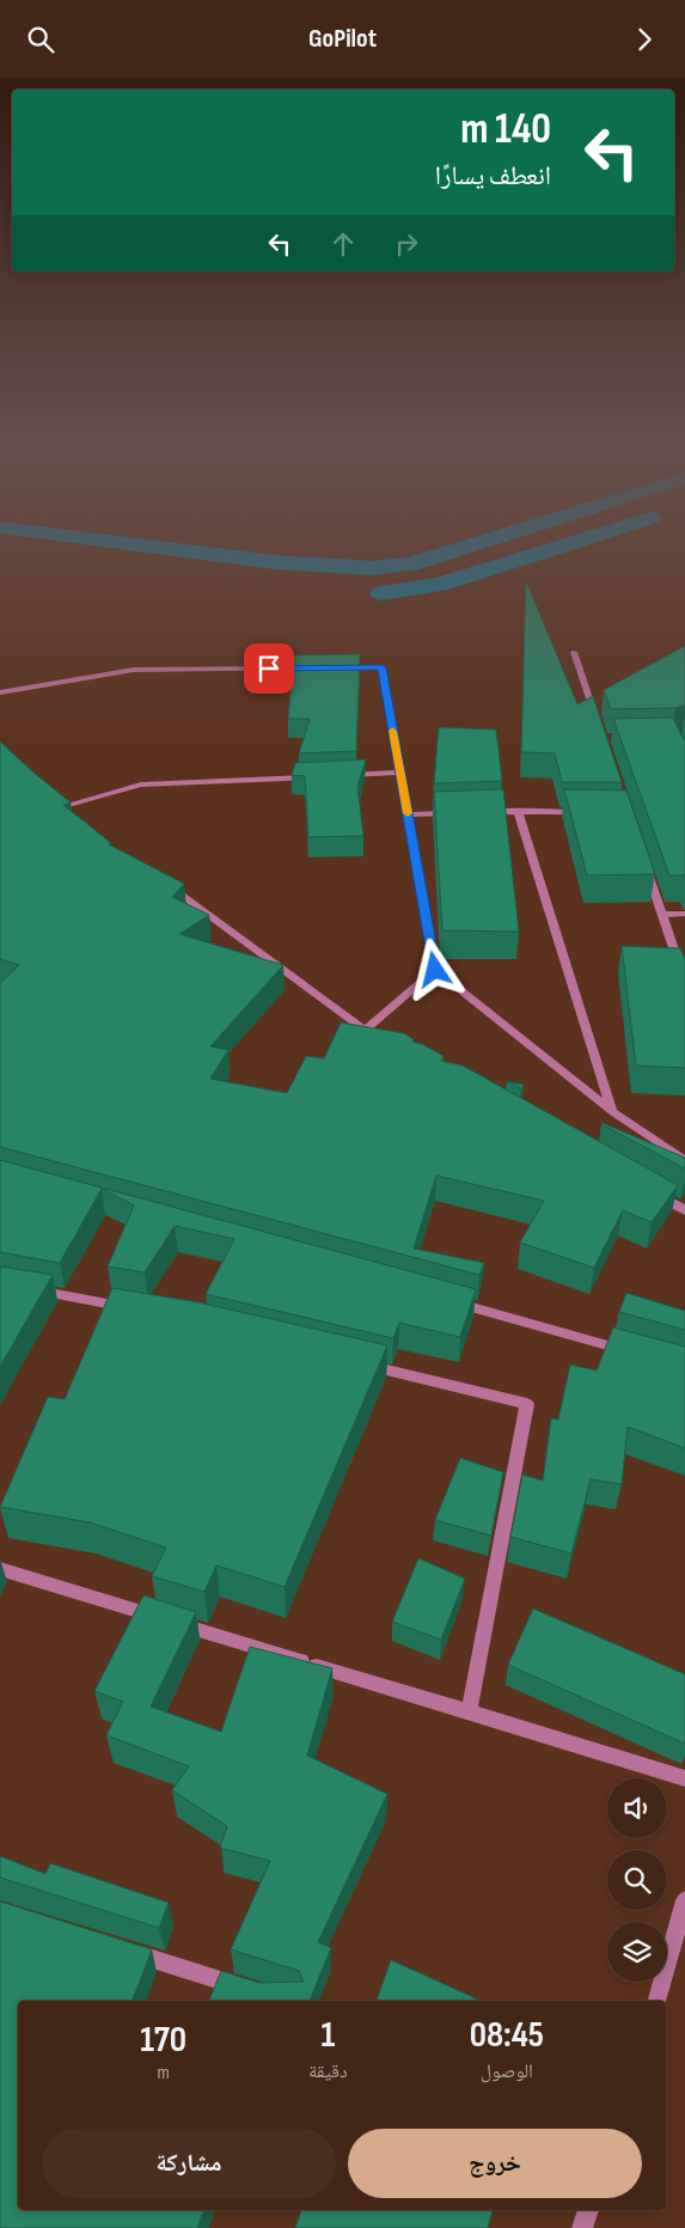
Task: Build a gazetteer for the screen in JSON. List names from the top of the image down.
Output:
{
  "page": {
    "header": "GoPilot",
    "turn": ["140 m", "انعطف يسارًا"],
    "eta": [
      "08:45",
      "الوصول",
      "1",
      "دقيقة",
      "170",
      "m"
    ],
    "buttons": ["خروج", "مشاركة"]
  }
}
